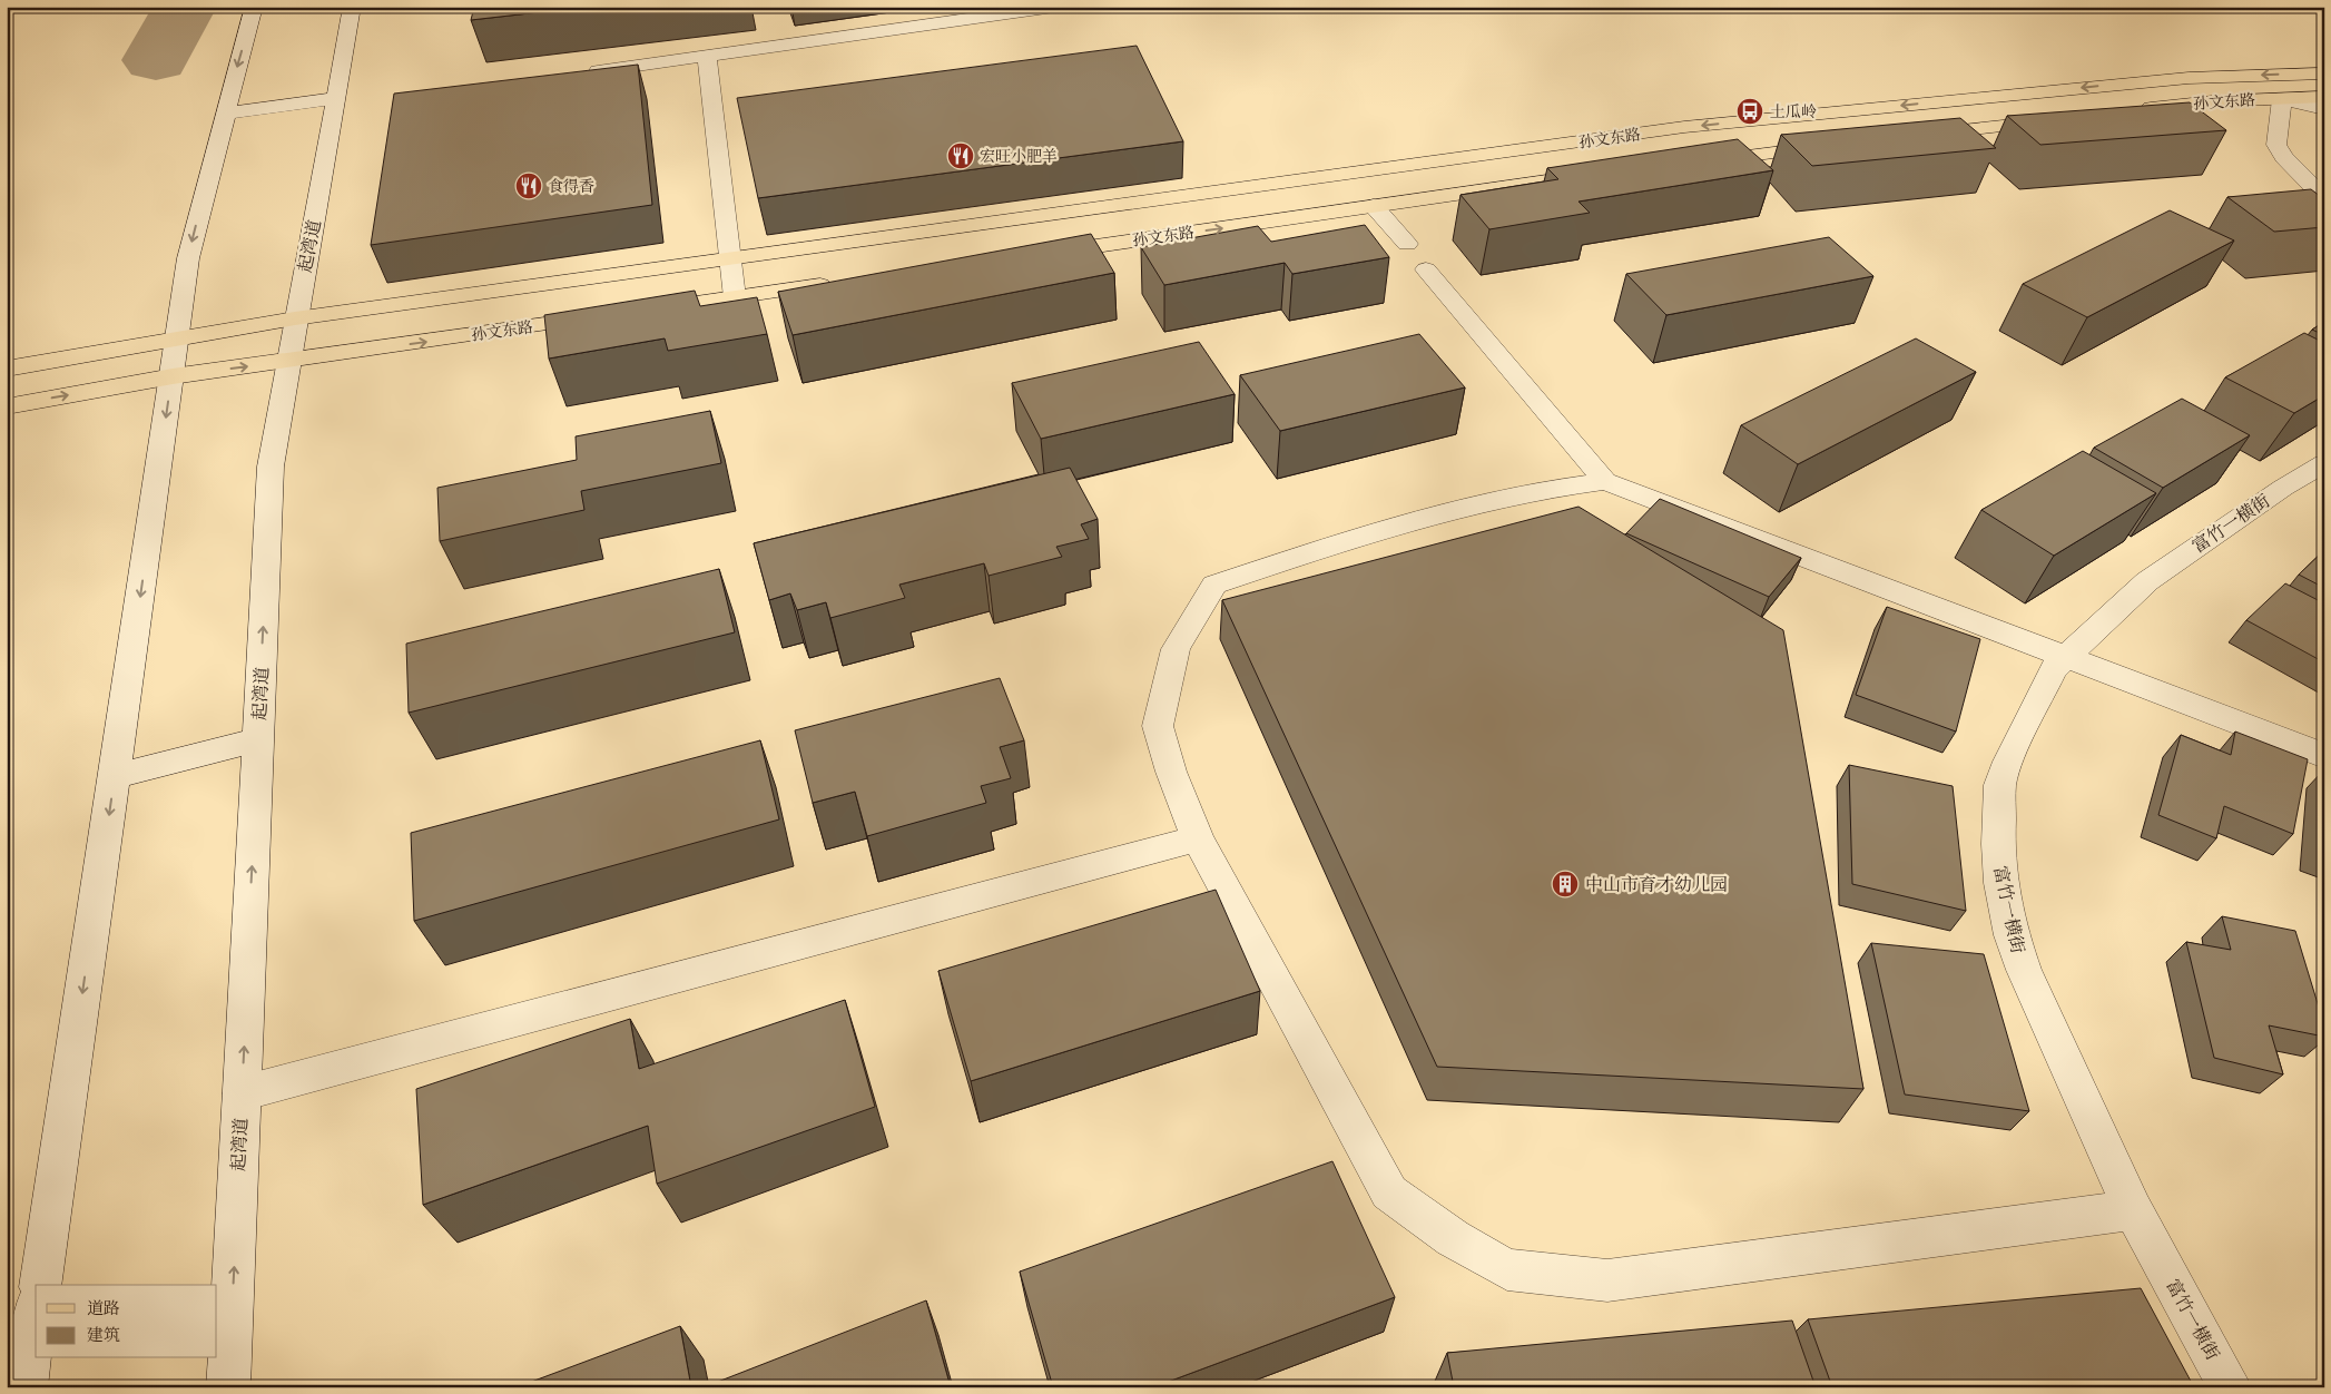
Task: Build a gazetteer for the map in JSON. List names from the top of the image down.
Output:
{
  "streets": {
    "main road": ["孙文东路"],
    "street": ["起湾道", "富竹一横街"]
  },
  "crossings": [
    ["孙文东路", "起湾道"]
  ],
  "places": {
    "bus stop": ["土瓜岭"],
    "restaurant": ["宏旺小肥羊", "食得香"],
    "building": ["中山市育才幼儿园"]
  },
  "legend": ["道路", "建筑"]
}
